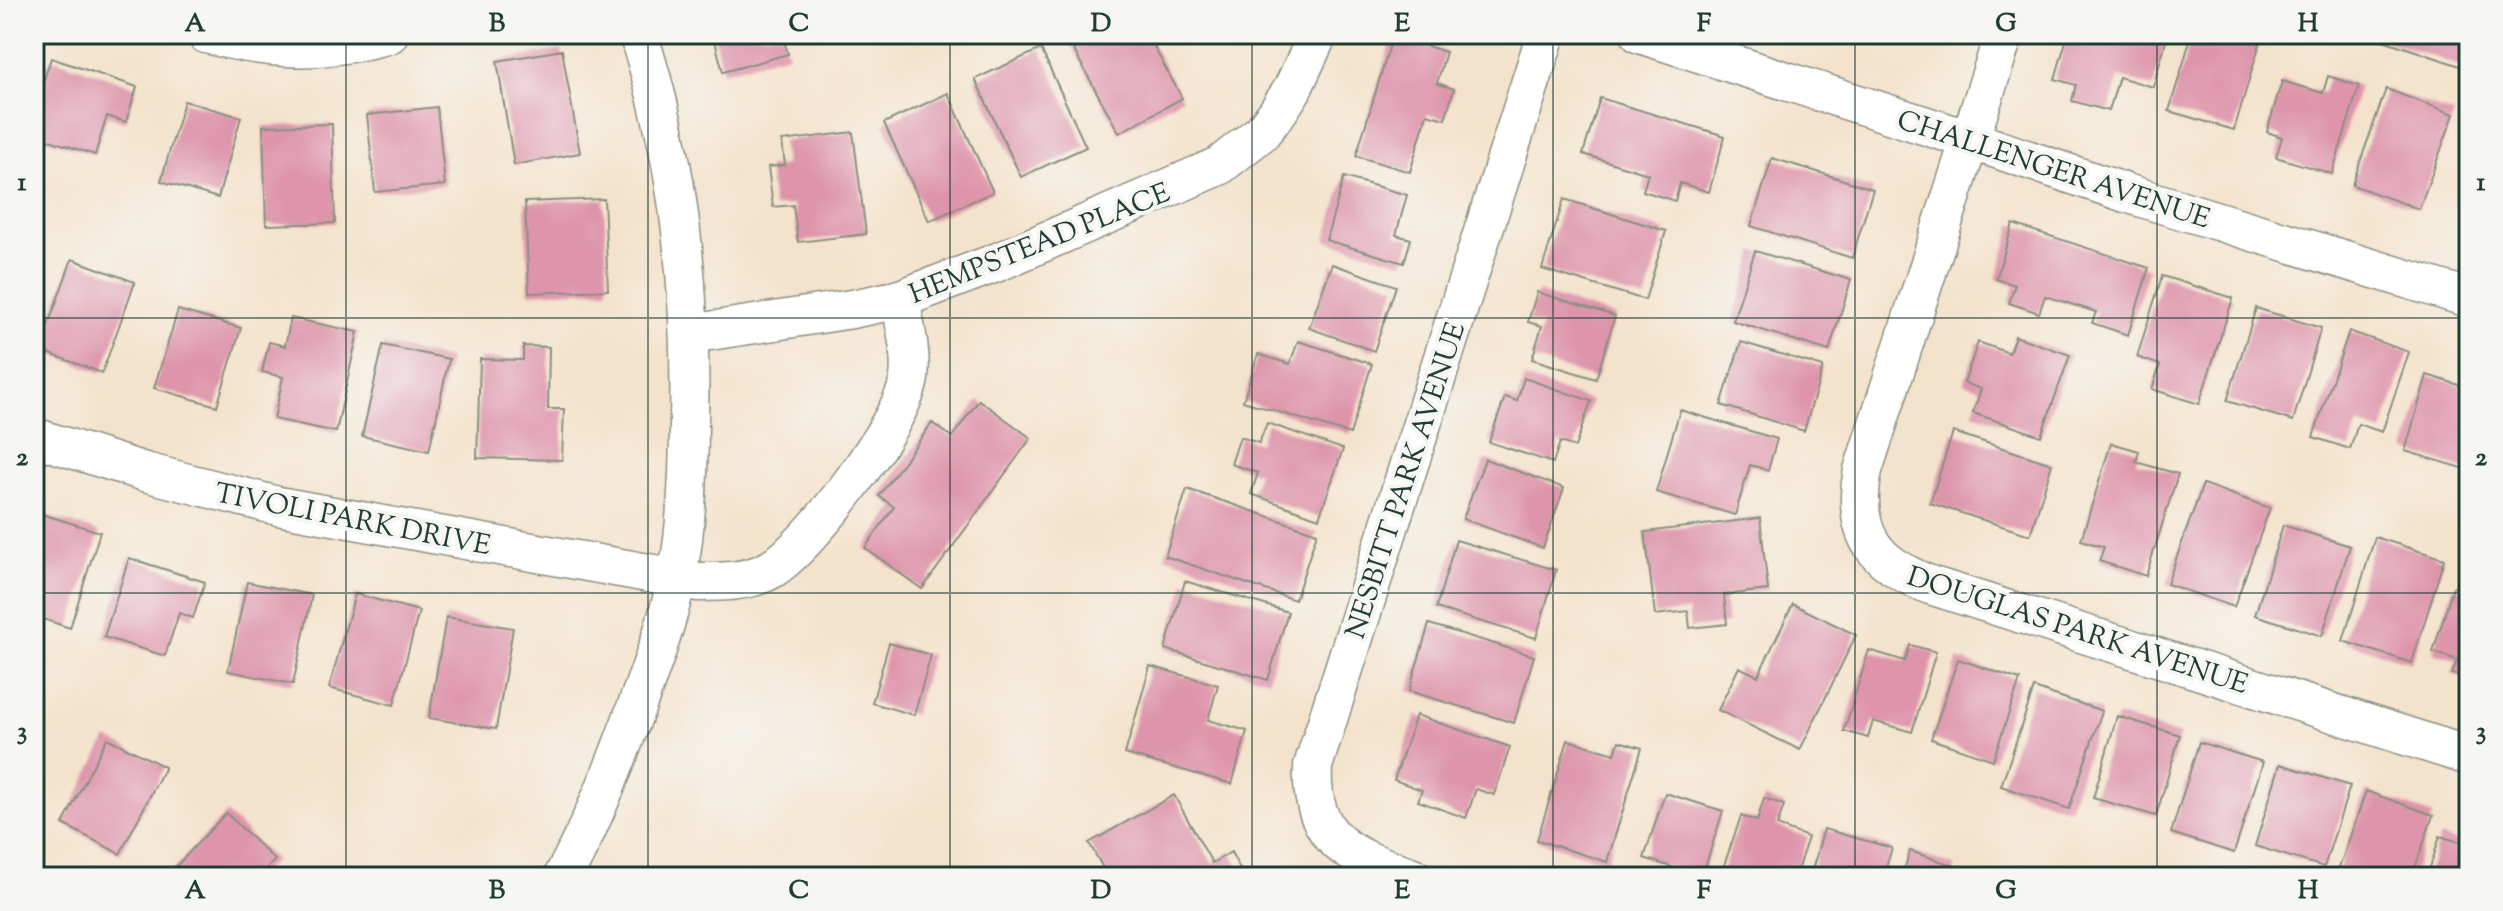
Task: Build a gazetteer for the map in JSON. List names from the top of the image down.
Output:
{
  "streets": {
    "street": [
      "CHALLENGER AVENUE",
      "HEMPSTEAD PLACE",
      "NESBITT PARK AVENUE",
      "TIVOLI PARK DRIVE",
      "DOUGLAS PARK AVENUE"
    ]
  },
  "crossings": [
    ["CHALLENGER AVENUE", "DOUGLAS PARK AVENUE"],
    ["HEMPSTEAD PLACE", "TIVOLI PARK DRIVE"]
  ],
  "grid": {
    "columns": [
      "A",
      "B",
      "C",
      "D",
      "E",
      "F",
      "G",
      "H"
    ],
    "rows": ["1", "2", "3"]
  }
}
